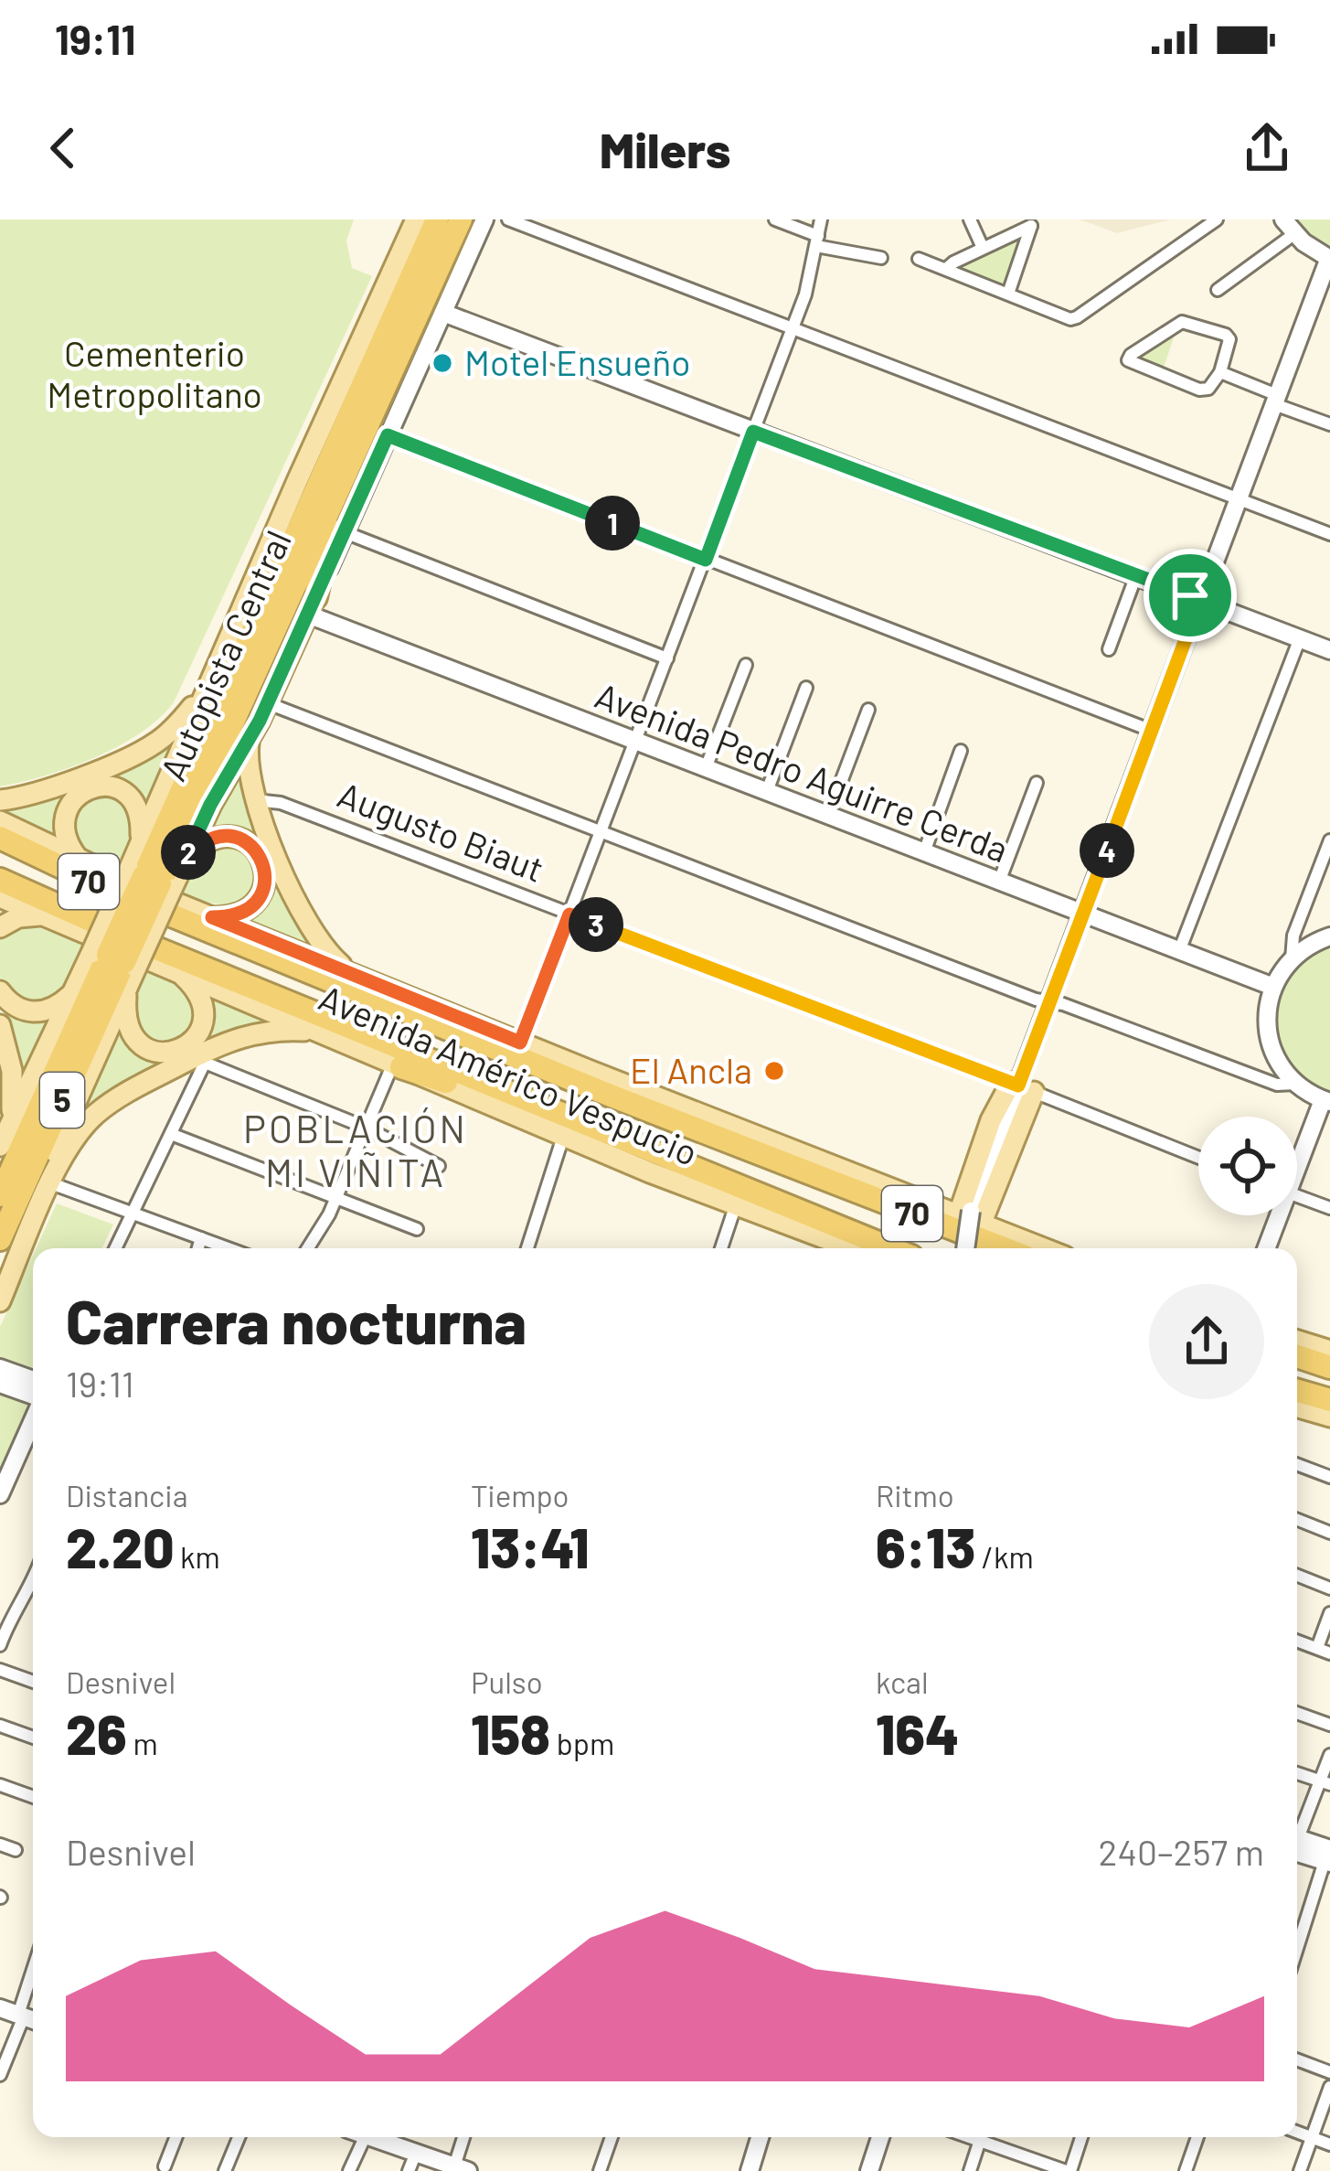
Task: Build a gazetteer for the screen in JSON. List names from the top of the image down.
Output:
{
  "streets": {
    "highway": ["Autopista Central", "70", "5"],
    "main road": ["Avenida Américo Vespucio"],
    "street": ["Avenida Pedro Aguirre Cerda", "Augusto Biaut"]
  },
  "districts": ["POBLACIÓN MI VIÑITA"],
  "parks": ["Cementerio Metropolitano"],
  "places": ["Motel Ensueño", "El Ancla"],
  "page": {
    "status": "19:11",
    "header": "Milers",
    "pins": [
      "1",
      "4",
      "2",
      "3"
    ],
    "heading": ["Carrera nocturna", "19:11"],
    "stats": [
      ["Distancia", "2.20 km"],
      ["Tiempo", "13:41"],
      ["Ritmo", "6:13 /km"],
      ["Desnivel", "26 m"],
      ["Pulso", "158 bpm"],
      ["kcal", "164"]
    ],
    "chart": ["Desnivel", "240–257 m"]
  }
}
